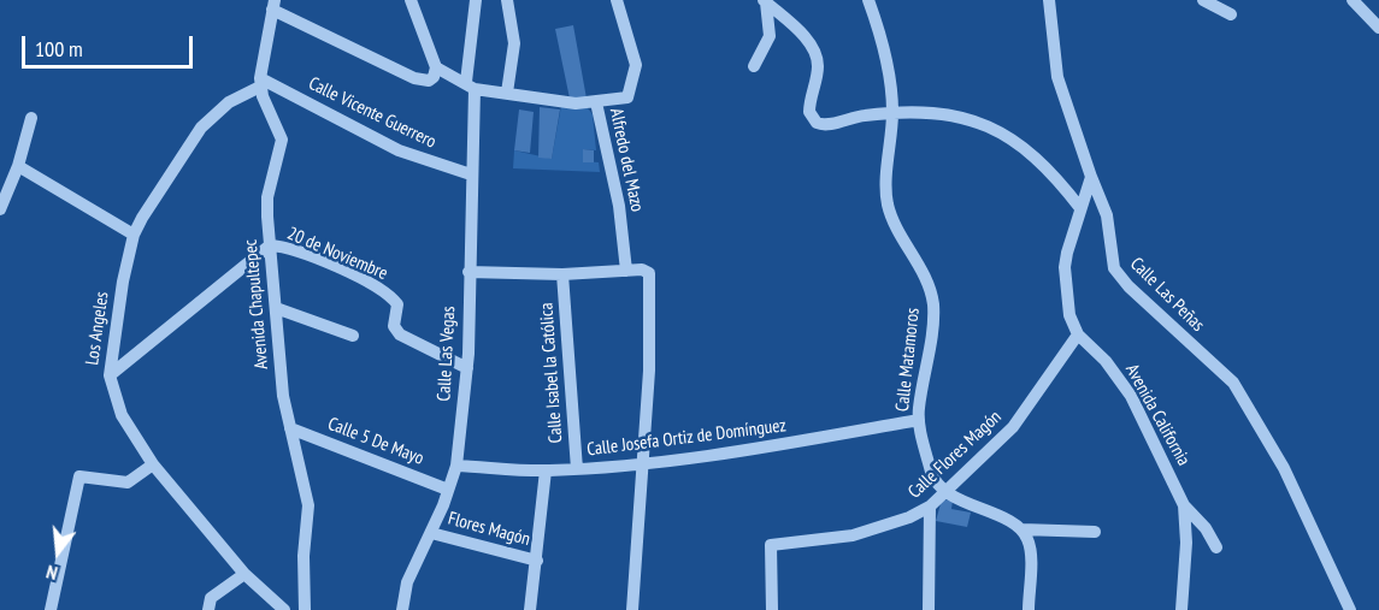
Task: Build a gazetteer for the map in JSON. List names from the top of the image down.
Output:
{
  "streets": {
    "street": [
      "Calle Vicente Guerrero",
      "Alfredo del Mazo",
      "20 de Noviembre",
      "Calle Las Peñas",
      "Avenida Chapultepec",
      "Los Angeles",
      "Calle Las Vegas",
      "Calle Matamoros",
      "Calle Isabel la Católica",
      "Avenida California",
      "Calle Josefa Ortiz de Domínguez",
      "Calle 5 De Mayo",
      "Calle Flores Magón",
      "Flores Magón"
    ]
  },
  "crossings": [
    ["Calle Vicente Guerrero", "Avenida Chapultepec"],
    ["Calle Vicente Guerrero", "Los Angeles"],
    ["Calle Vicente Guerrero", "Calle Las Vegas"],
    ["20 de Noviembre", "Avenida Chapultepec"],
    ["20 de Noviembre", "Los Angeles"],
    ["20 de Noviembre", "Calle Las Vegas"],
    ["Avenida Chapultepec", "Los Angeles"],
    ["Avenida Chapultepec", "Calle 5 De Mayo"],
    ["Calle Las Vegas", "Calle Josefa Ortiz de Domínguez"],
    ["Calle Las Vegas", "Calle 5 De Mayo"],
    ["Calle Las Vegas", "Flores Magón"],
    ["Calle Matamoros", "Calle Josefa Ortiz de Domínguez"],
    ["Calle Matamoros", "Calle Flores Magón"],
    ["Calle Isabel la Católica", "Calle Josefa Ortiz de Domínguez"],
    ["Calle Isabel la Católica", "Flores Magón"],
    ["Avenida California", "Calle Flores Magón"]
  ],
  "scale_bar": "100 m",
  "north": "bottom"
}
